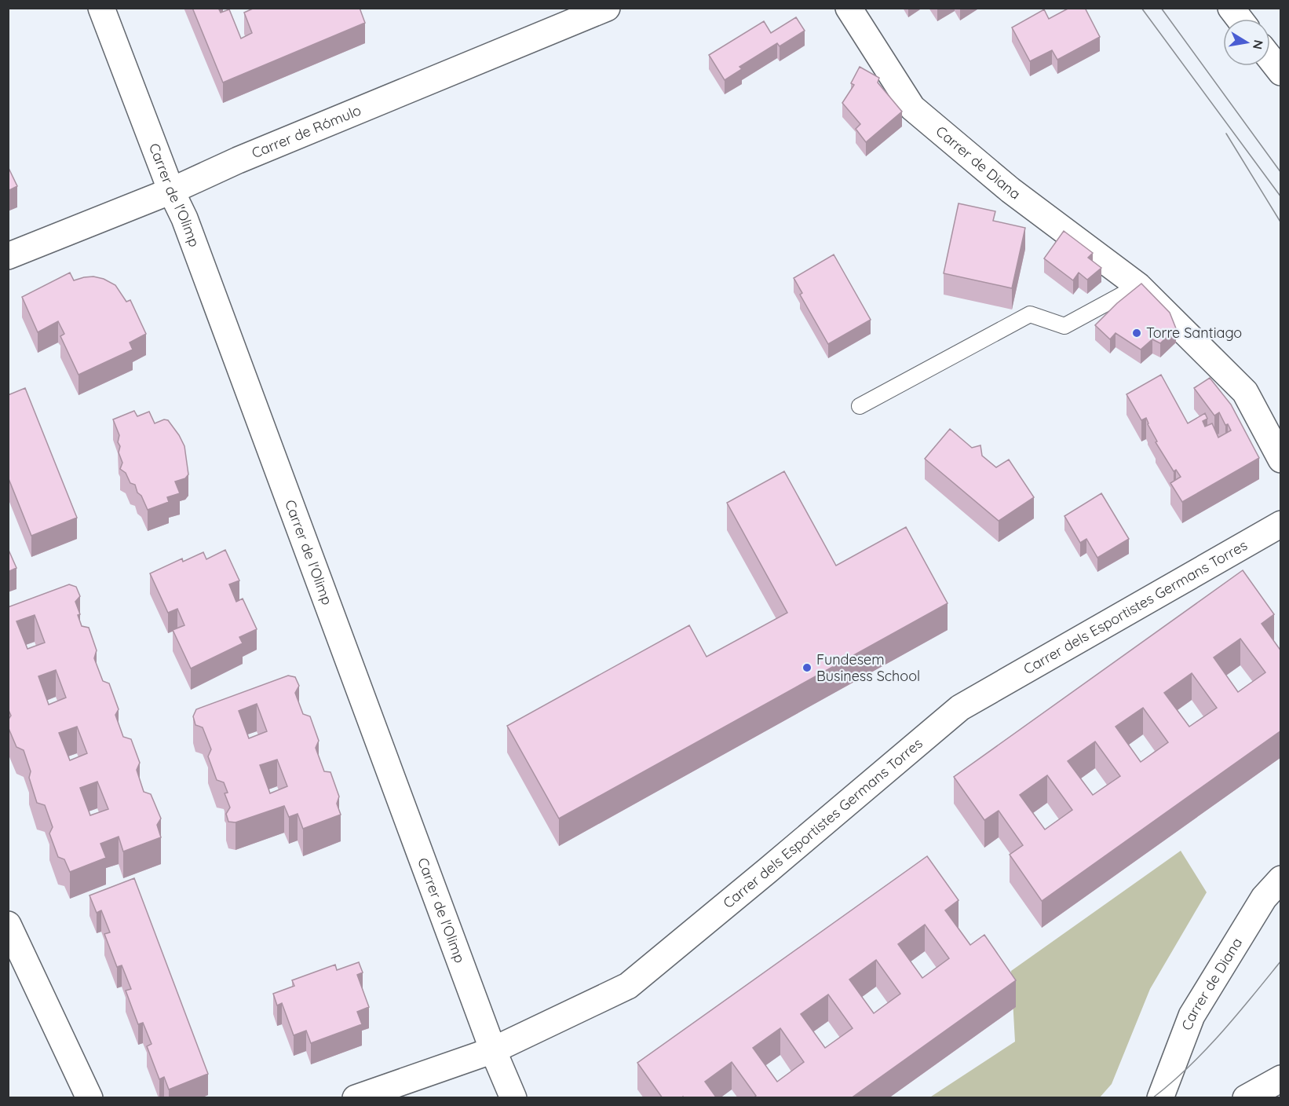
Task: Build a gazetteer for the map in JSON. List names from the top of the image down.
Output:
{
  "streets": {
    "street": [
      "Carrer de Rómulo",
      "Carrer de Diana",
      "Carrer de l'Olimp",
      "Carrer dels Esportistes Germans Torres"
    ]
  },
  "crossings": [
    ["Carrer de Rómulo", "Carrer de l'Olimp"],
    ["Carrer de l'Olimp", "Carrer dels Esportistes Germans Torres"]
  ],
  "places": ["Torre Santiago", "Fundesem Business School"],
  "north": "right"
}
